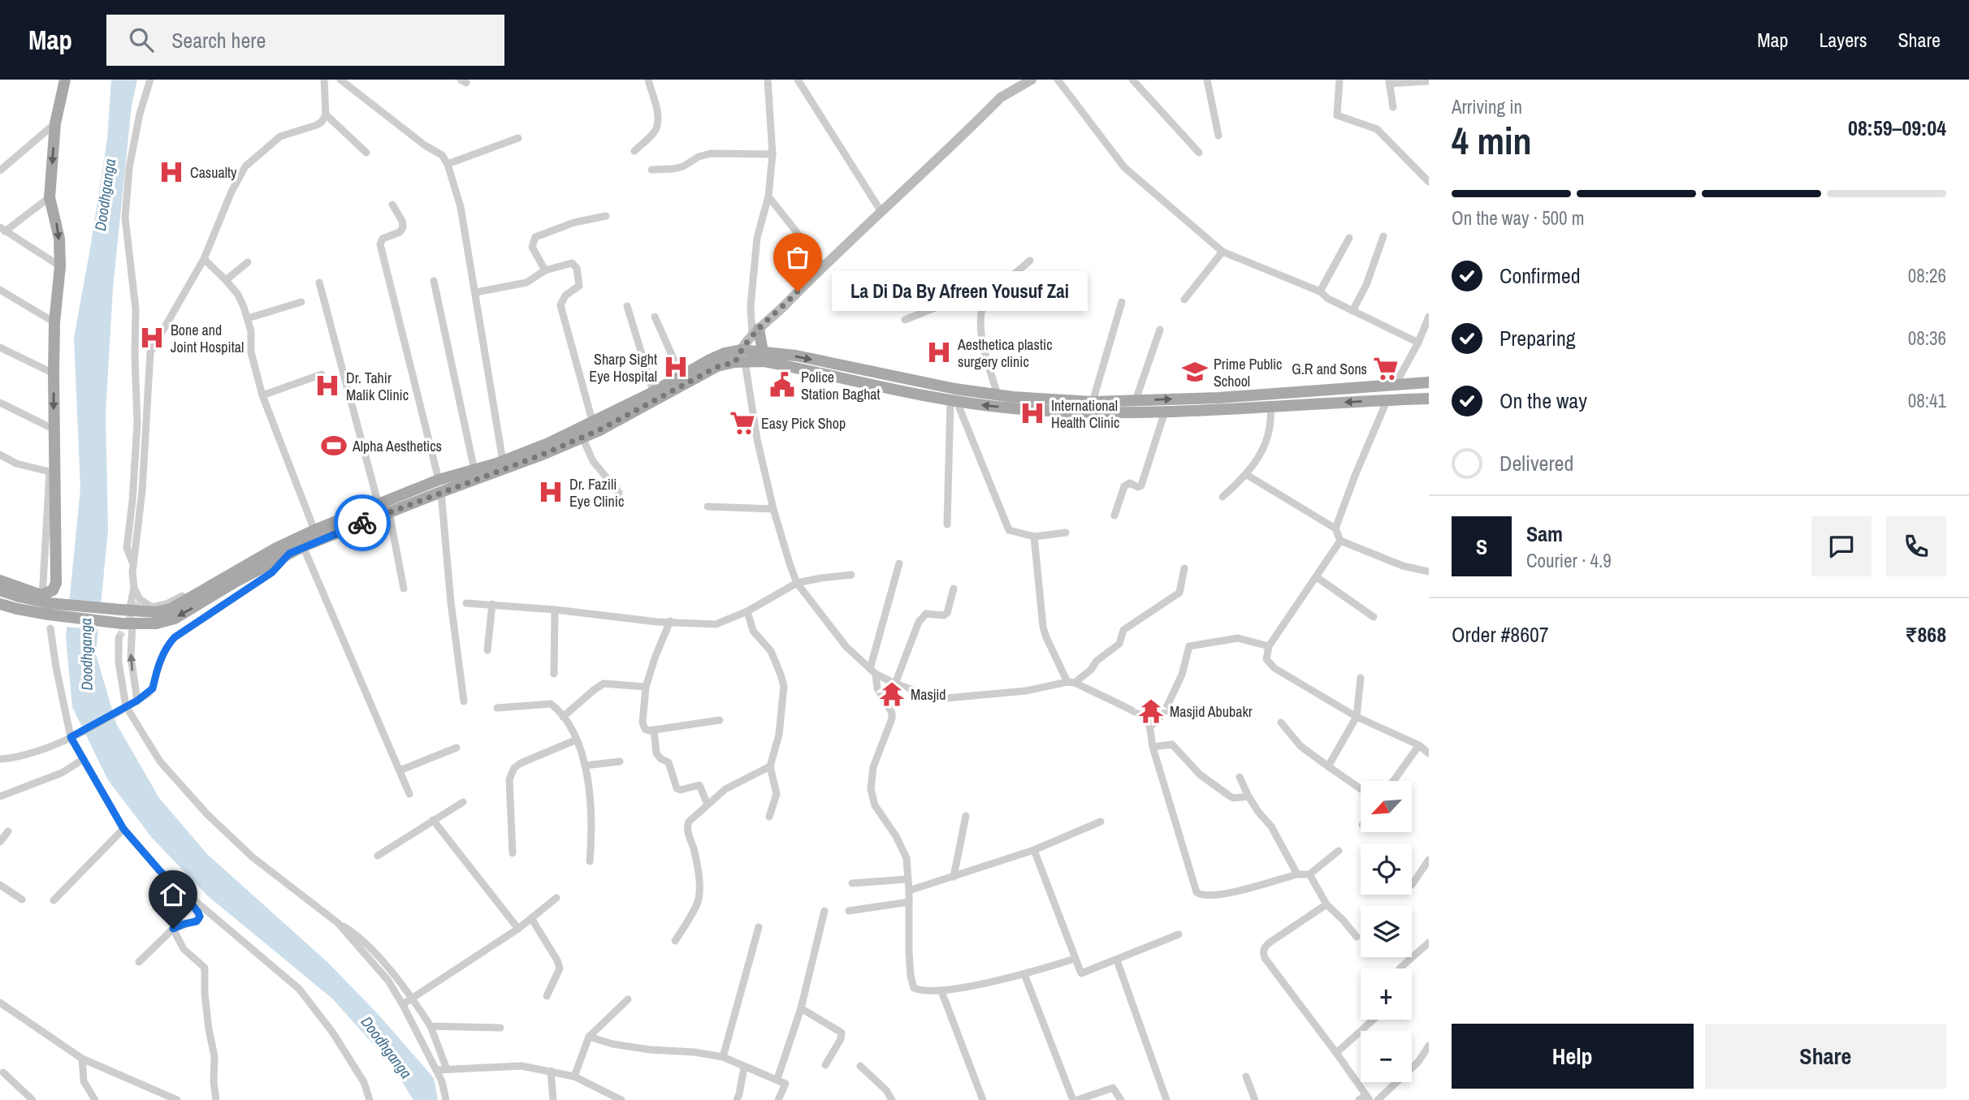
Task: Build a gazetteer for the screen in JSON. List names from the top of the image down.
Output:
{
  "water": ["Doodhganga"],
  "places": {
    "hospital": [
      "Casualty",
      "Bone and Joint Hospital",
      "Aesthetica plastic surgery clinic",
      "Sharp Sight Eye Hospital",
      "Dr. Tahir Malik Clinic",
      "International Health Clinic",
      "Dr. Fazili Eye Clinic"
    ],
    "other": ["La Di Da By Afreen Yousuf Zai"],
    "supermarket": ["G.R and Sons", "Easy Pick Shop"],
    "school or university": ["Prime Public School"],
    "public building": ["Police Station Baghat"],
    "sports": ["Alpha Aesthetics"],
    "temple": ["Masjid", "Masjid Abubakr"]
  },
  "north": "bottom left",
  "page": {
    "header": "Map",
    "search": "Search here",
    "nav": ["Map", "Layers", "Share"],
    "heading": ["4 min", "Arriving in", "08:59–09:04"],
    "panel": [
      "Sam",
      "Courier · 4.9",
      "Order #8607",
      "₹868"
    ],
    "bar": "On the way · 500 m",
    "list": [
      ["Confirmed", "08:26"],
      ["Preparing", "08:36"],
      ["On the way", "08:41"],
      "Delivered"
    ],
    "bubble": "La Di Da By Afreen Yousuf Zai",
    "round": "S",
    "map_buttons": ["+", "−"],
    "buttons": ["Help", "Share"]
  }
}
